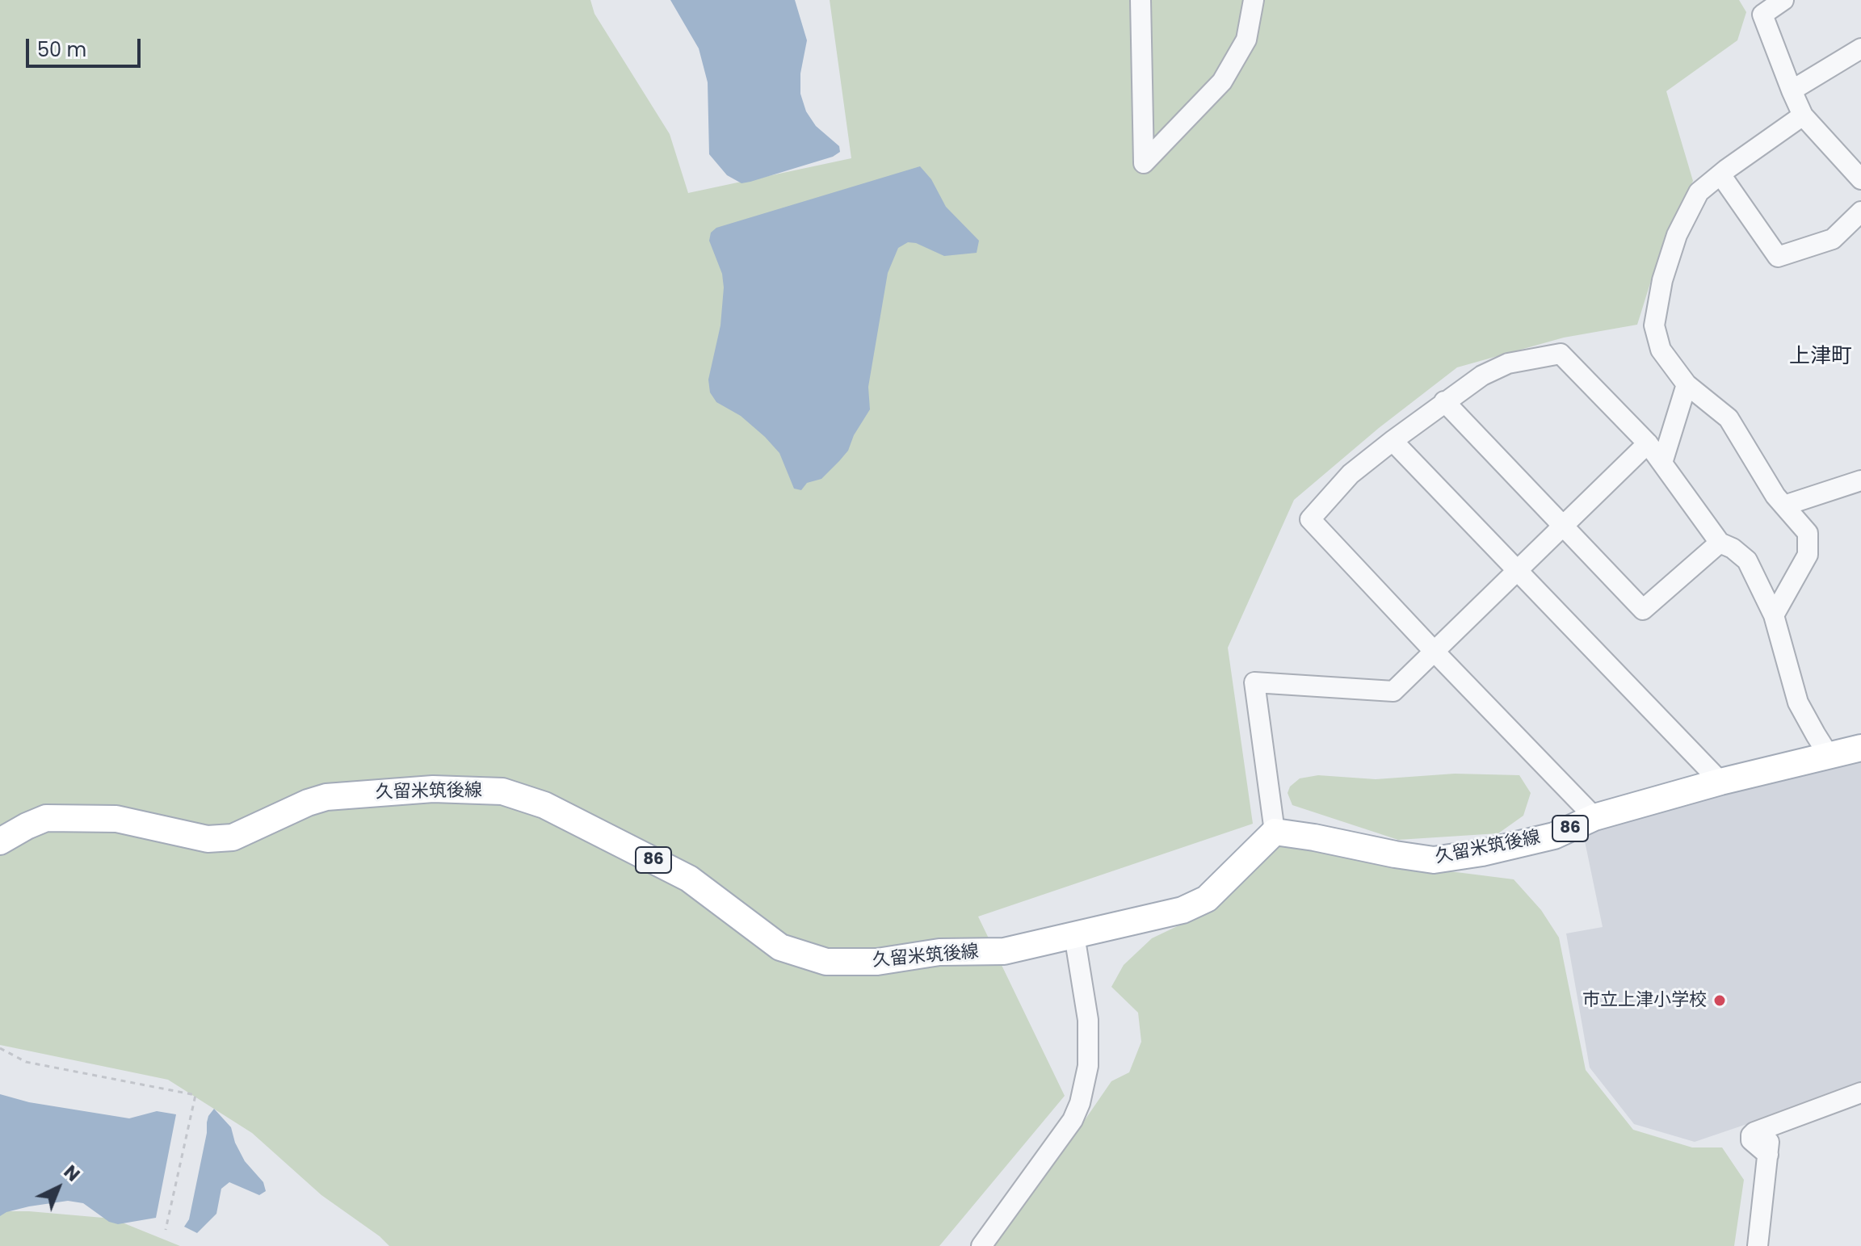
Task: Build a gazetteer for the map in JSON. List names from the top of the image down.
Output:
{
  "streets": {
    "main road": ["久留米筑後線", "86"]
  },
  "districts": ["上津町"],
  "places": ["市立上津小学校"],
  "scale_bar": "50 m",
  "north": "top right"
}
